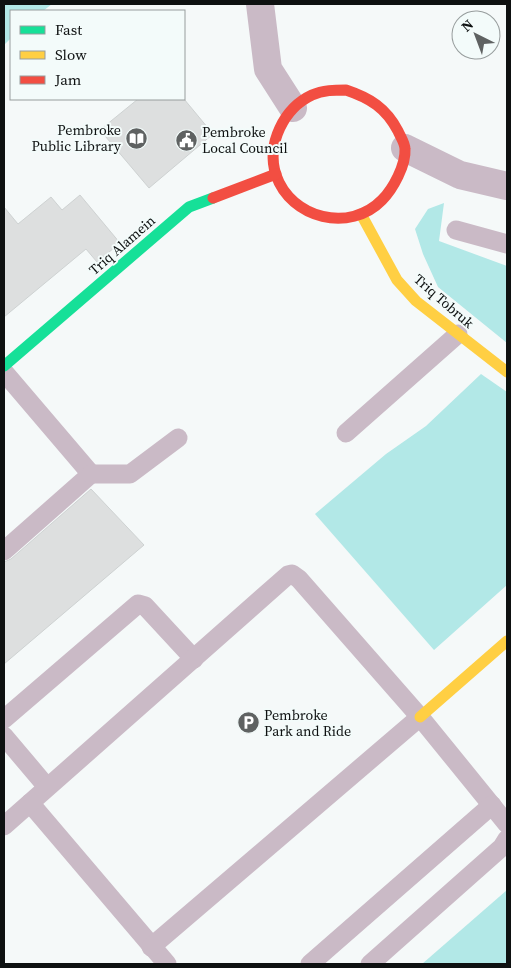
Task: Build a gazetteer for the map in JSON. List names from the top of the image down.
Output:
{
  "streets": {
    "street": ["Triq Alamein", "Triq Tobruk"]
  },
  "crossings": [
    ["Triq Alamein", "Triq Tobruk"]
  ],
  "places": {
    "library": ["Pembroke Public Library"],
    "public building": ["Pembroke Local Council"],
    "parking": ["Pembroke Park and Ride"]
  },
  "legend": ["Fast", "Slow", "Jam"],
  "north": "top left"
}
